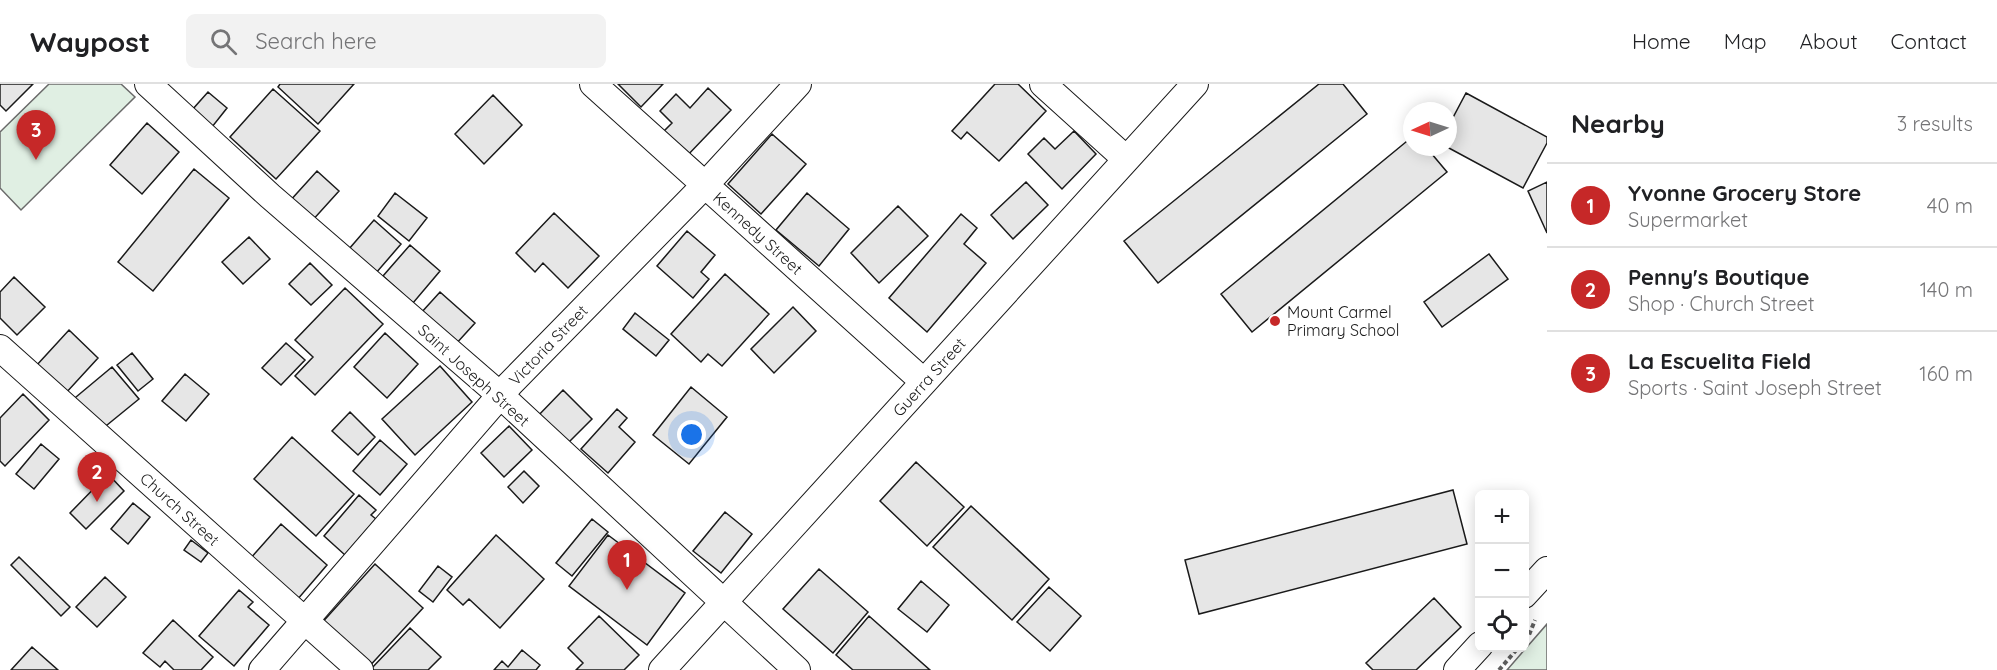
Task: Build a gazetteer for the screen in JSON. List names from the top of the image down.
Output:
{
  "streets": {
    "street": [
      "Kennedy Street",
      "Victoria Street",
      "Saint Joseph Street",
      "Guerra Street",
      "Church Street"
    ]
  },
  "crossings": [
    ["Kennedy Street", "Victoria Street"],
    ["Kennedy Street", "Guerra Street"],
    ["Victoria Street", "Saint Joseph Street"],
    ["Victoria Street", "Church Street"],
    ["Saint Joseph Street", "Guerra Street"]
  ],
  "places": ["Mount Carmel Primary School"],
  "north": "left",
  "page": {
    "header": "Waypost",
    "search": "Search here",
    "nav": [
      "Home",
      "Map",
      "About",
      "Contact"
    ],
    "heading": ["Nearby", "3 results"],
    "pins": ["3", "2", "1"],
    "list": [
      {
        "mark": "1",
        "name": "Yvonne Grocery Store",
        "note": "Supermarket",
        "value": "40 m"
      },
      {
        "mark": "2",
        "name": "Penny's Boutique",
        "note": "Shop · Church Street",
        "value": "140 m"
      },
      {
        "mark": "3",
        "name": "La Escuelita Field",
        "note": "Sports · Saint Joseph Street",
        "value": "160 m"
      }
    ],
    "map_buttons": ["+", "−"]
  }
}
